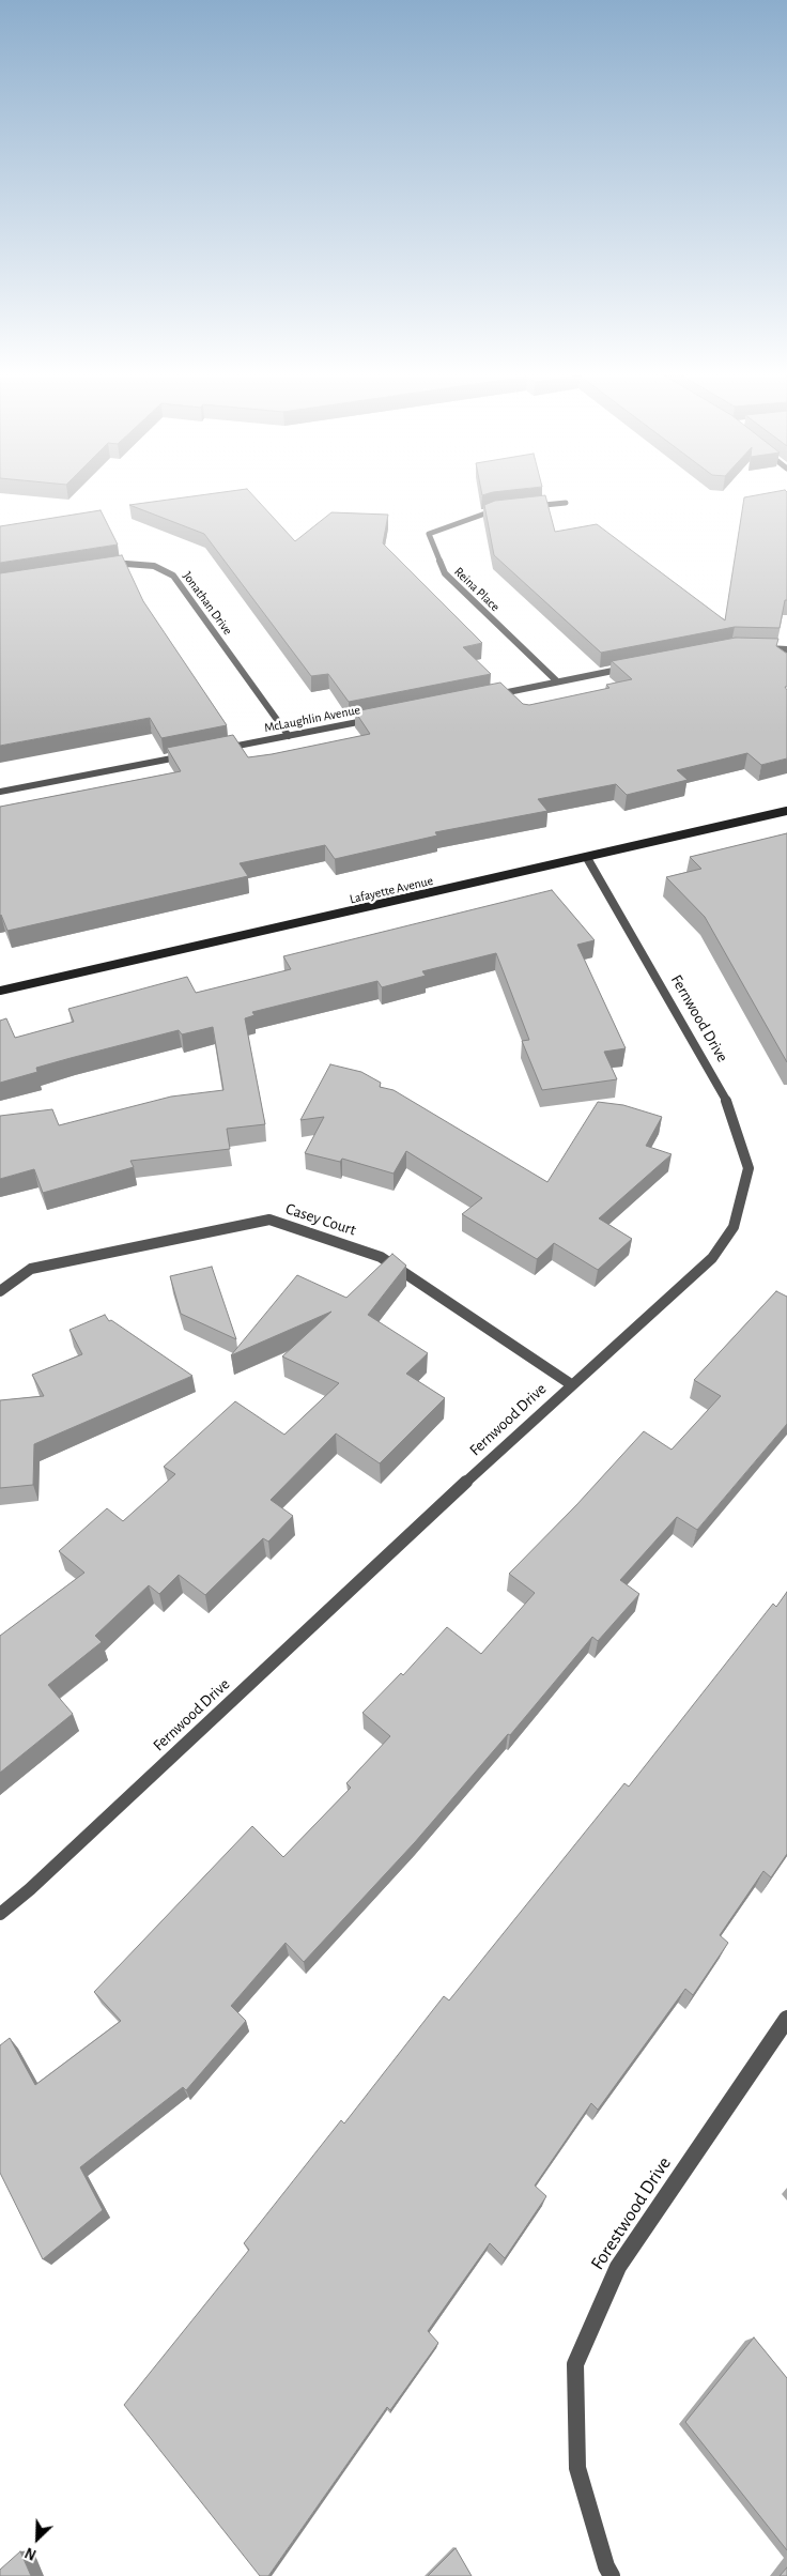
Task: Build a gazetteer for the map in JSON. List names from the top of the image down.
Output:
{
  "streets": {
    "street": [
      "Reina Place",
      "Jonathan Drive",
      "McLaughlin Avenue",
      "Lafayette Avenue",
      "Fernwood Drive",
      "Casey Court",
      "Forestwood Drive"
    ]
  },
  "crossings": [
    ["Jonathan Drive", "McLaughlin Avenue"],
    ["Lafayette Avenue", "Fernwood Drive"],
    ["Fernwood Drive", "Casey Court"]
  ],
  "north": "bottom left"
}
